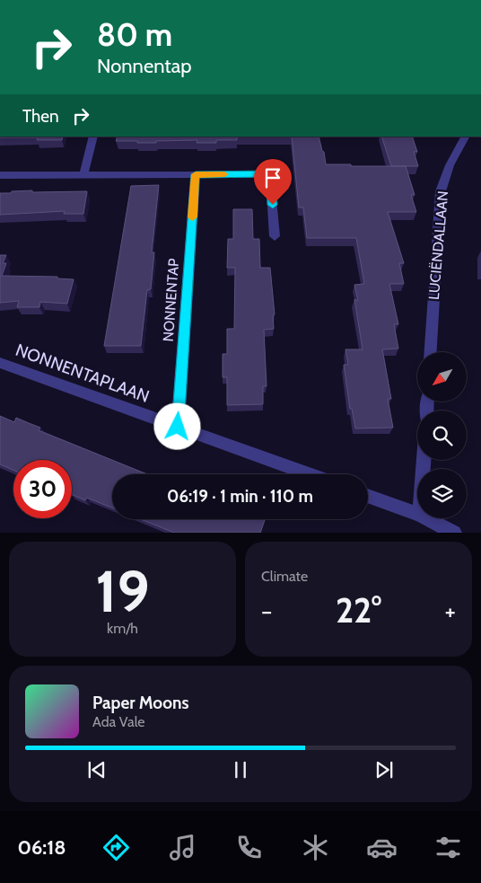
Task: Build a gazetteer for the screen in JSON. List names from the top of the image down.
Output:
{
  "streets": {
    "street": ["LUCIËNDALLAAN", "NONNENTAP", "NONNENTAPLAAN"]
  },
  "crossings": [
    ["NONNENTAP", "NONNENTAPLAAN"]
  ],
  "north": "bottom left",
  "page": {
    "turn": ["80 m", "Nonnentap"],
    "then": "Then",
    "limit": "30",
    "trip": "06:19 · 1 min · 110 m",
    "tile": [
      ["19", "km/h"],
      "Climate"
    ],
    "heat": ["−", "22°", "+"],
    "song": ["Paper Moons", "Ada Vale"],
    "tabs": "06:18"
  }
}
